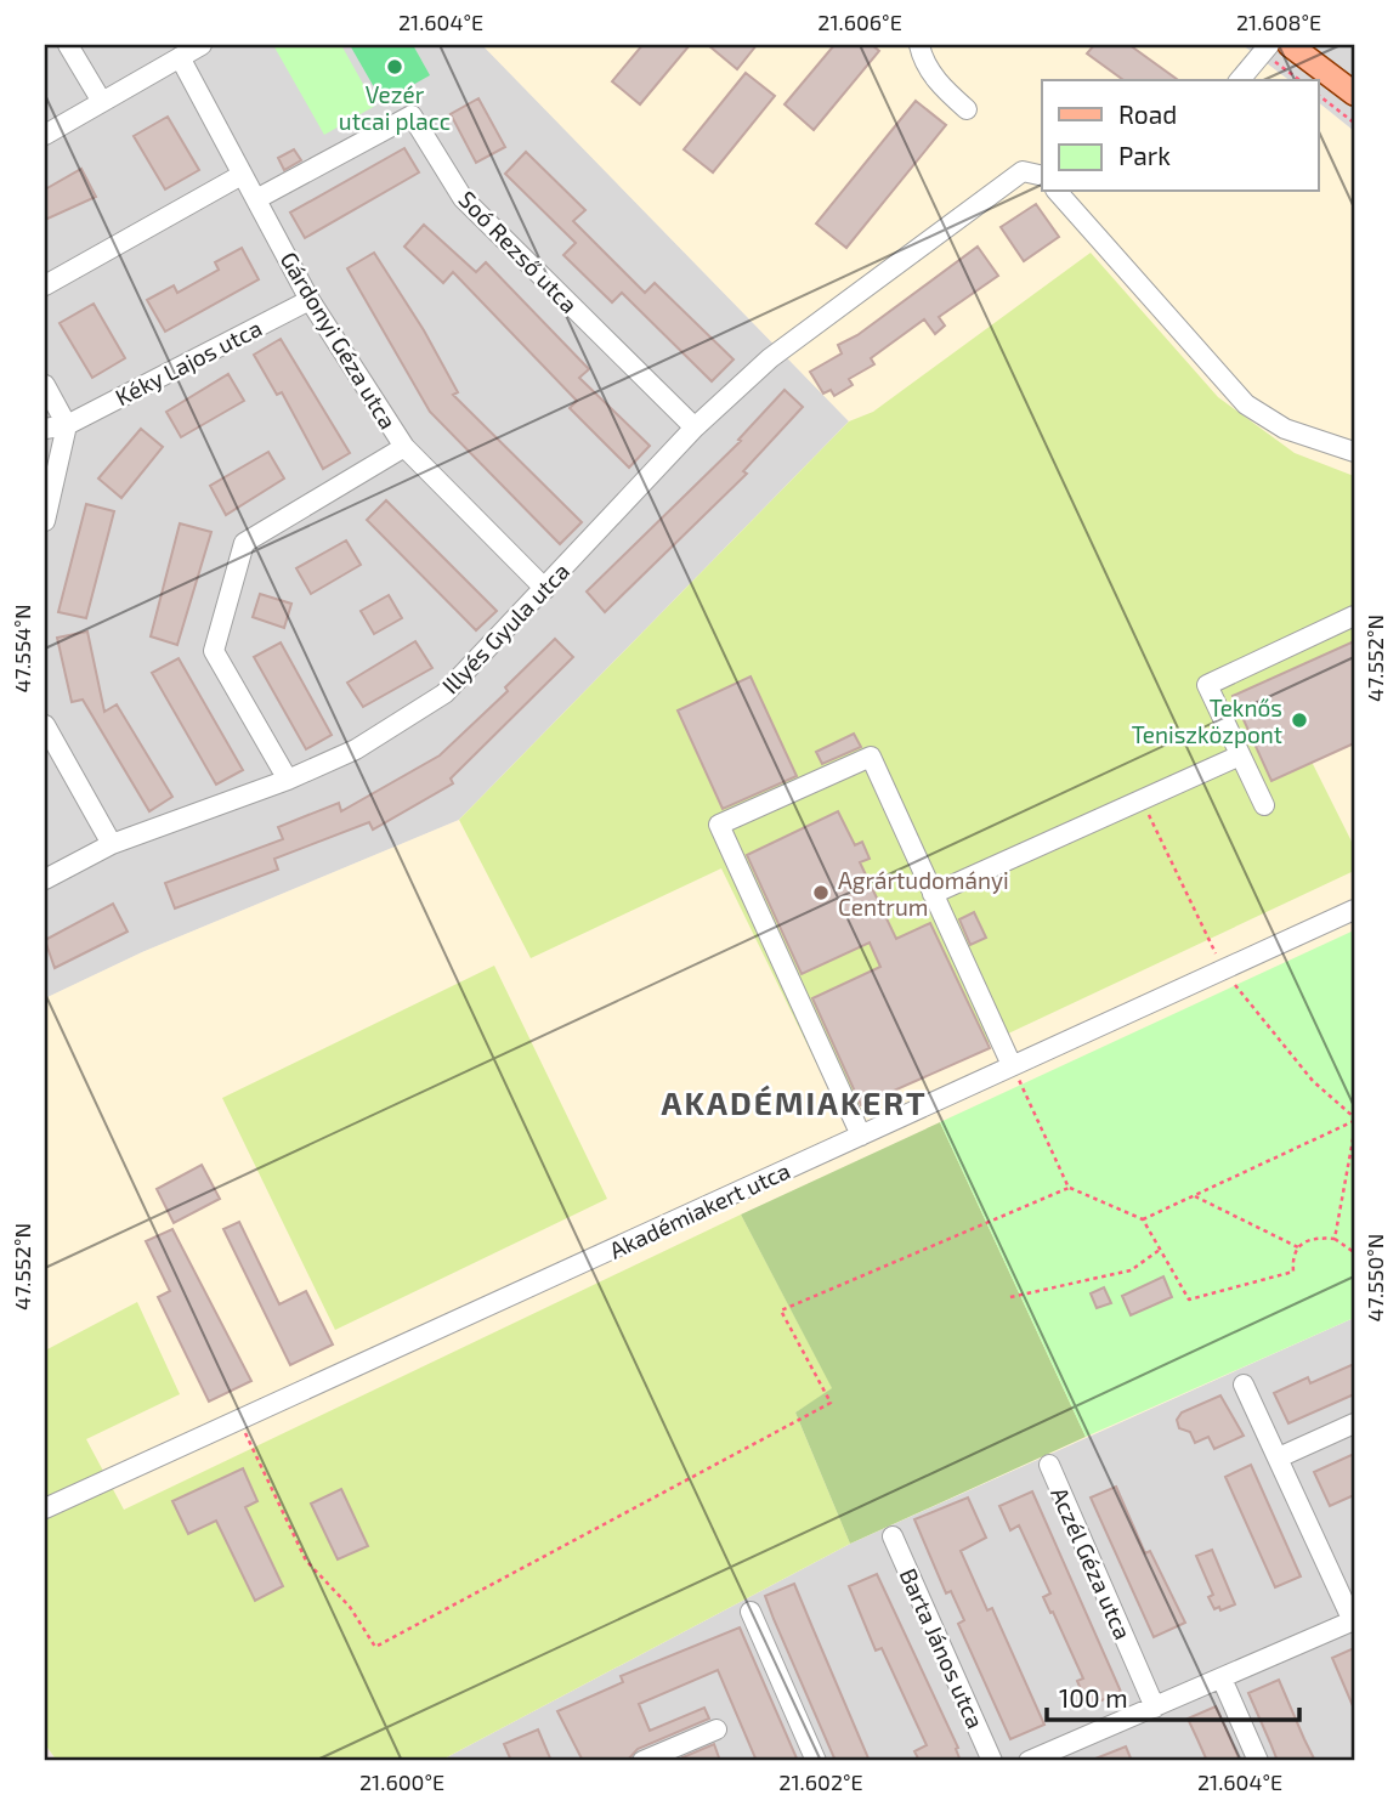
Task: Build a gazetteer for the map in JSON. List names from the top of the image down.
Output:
{
  "streets": {
    "street": [
      "Soó Rezső utca",
      "Gárdonyi Géza utca",
      "Kéky Lajos utca",
      "Illyés Gyula utca",
      "Akadémiakert utca",
      "Aczél Géza utca",
      "Barta János utca"
    ]
  },
  "crossings": [
    ["Soó Rezső utca", "Gárdonyi Géza utca"],
    ["Soó Rezső utca", "Illyés Gyula utca"],
    ["Gárdonyi Géza utca", "Kéky Lajos utca"],
    ["Gárdonyi Géza utca", "Illyés Gyula utca"]
  ],
  "districts": ["AKADÉMIAKERT"],
  "places": ["Vezér utcai placc", "Teknős Teniszközpont", "Agrártudományi Centrum"],
  "legend": ["Road", "Park"],
  "scale_bar": "100 m",
  "coordinates": [
    "21.604°E",
    "21.606°E",
    "21.608°E",
    "47.554°N",
    "47.552°N",
    "47.550°N",
    "21.600°E",
    "21.602°E"
  ]
}
